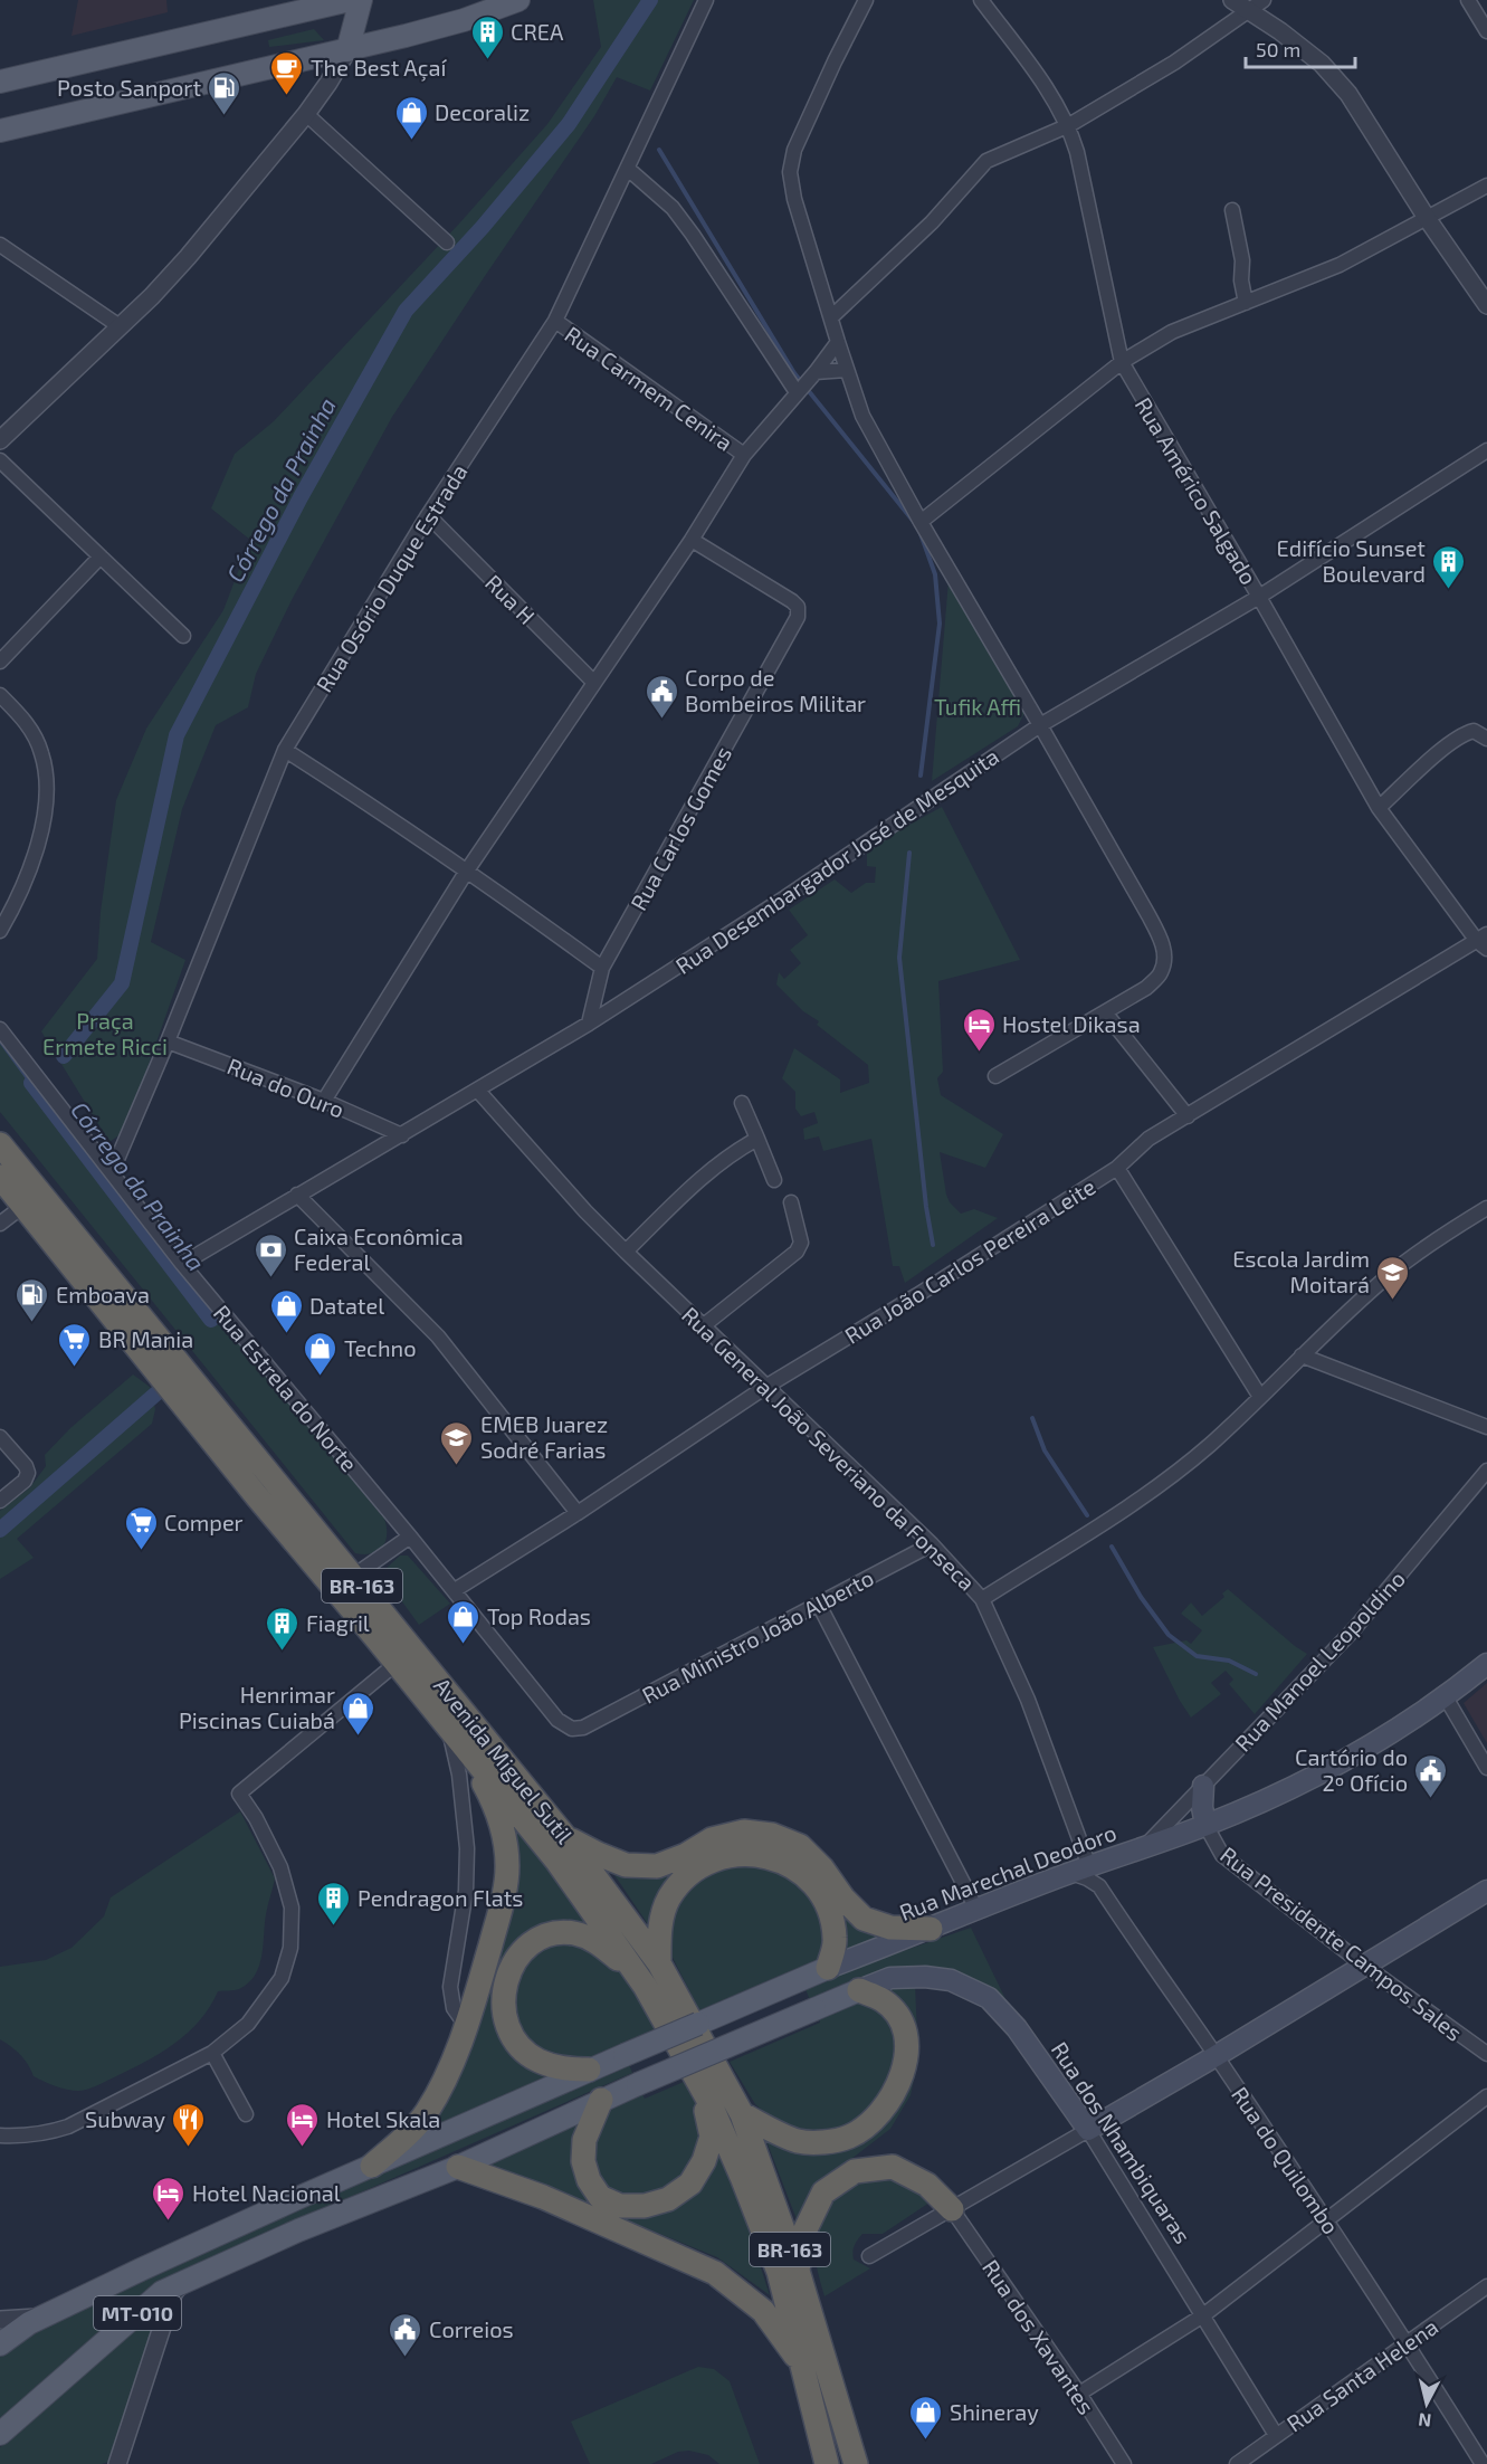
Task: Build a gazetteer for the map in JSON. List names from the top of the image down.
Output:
{
  "streets": {
    "highway": ["BR-163", "Avenida Miguel Sutil"],
    "main road": ["Rua Marechal Deodoro", "Rua dos Nhambiquaras", "MT-010"],
    "street": [
      "Rua Carmem Cenira",
      "Rua Américo Salgado",
      "Rua Osório Duque Estrada",
      "Rua H",
      "Rua Carlos Gomes",
      "Rua Desembargador José de Mesquita",
      "Rua do Ouro",
      "Rua João Carlos Pereira Leite",
      "Rua Estrela do Norte",
      "Rua General João Severiano da Fonseca",
      "Rua Ministro João Alberto",
      "Rua Manoel Leopoldino",
      "Rua Presidente Campos Sales",
      "Rua do Quilombo",
      "Rua dos Xavantes",
      "Rua Santa Helena"
    ]
  },
  "crossings": [
    ["Rua Carmem Cenira", "Rua Osório Duque Estrada"],
    ["Rua Américo Salgado", "Rua Desembargador José de Mesquita"],
    ["Rua Américo Salgado", "Rua João Carlos Pereira Leite"],
    ["Rua Osório Duque Estrada", "Rua H"],
    ["Rua Osório Duque Estrada", "Rua do Ouro"],
    ["Rua Osório Duque Estrada", "Rua Estrela do Norte"],
    ["Rua Carlos Gomes", "Rua Desembargador José de Mesquita"],
    ["Rua Desembargador José de Mesquita", "Rua do Ouro"],
    ["Rua Desembargador José de Mesquita", "Rua Estrela do Norte"],
    ["Rua Desembargador José de Mesquita", "Rua General João Severiano da Fonseca"],
    ["Rua João Carlos Pereira Leite", "Rua Estrela do Norte"],
    ["Rua João Carlos Pereira Leite", "Rua General João Severiano da Fonseca"],
    ["Rua Estrela do Norte", "Rua Ministro João Alberto"],
    ["Rua General João Severiano da Fonseca", "Rua Ministro João Alberto"],
    ["Rua General João Severiano da Fonseca", "Rua Marechal Deodoro"],
    ["Rua General João Severiano da Fonseca", "Rua do Quilombo"],
    ["Rua Manoel Leopoldino", "Rua Marechal Deodoro"],
    ["Rua Marechal Deodoro", "Rua Presidente Campos Sales"],
    ["Rua Marechal Deodoro", "Rua do Quilombo"],
    ["Rua Marechal Deodoro", "MT-010"],
    ["Rua dos Nhambiquaras", "MT-010"],
    ["Rua dos Nhambiquaras", "Rua Santa Helena"],
    ["Rua do Quilombo", "Rua Santa Helena"]
  ],
  "water": ["Córrego da Prainha"],
  "parks": ["Tufik Affi", "Praça Ermete Ricci"],
  "places": {
    "building": [
      "CREA",
      "Edifício Sunset Boulevard",
      "Fiagril",
      "Pendragon Flats"
    ],
    "cafe": ["The Best Açaí"],
    "fuel station": ["Posto Sanport", "Emboava"],
    "shop": [
      "Decoraliz",
      "Datatel",
      "Techno",
      "Top Rodas",
      "Henrimar Piscinas Cuiabá",
      "Shineray"
    ],
    "public building": ["Corpo de Bombeiros Militar", "Cartório do 2º Ofício", "Correios"],
    "hotel": ["Hostel Dikasa", "Hotel Skala", "Hotel Nacional"],
    "bank": ["Caixa Econômica Federal"],
    "school or university": ["Escola Jardim Moitará", "EMEB Juarez Sodré Farias"],
    "supermarket": ["BR Mania", "Comper"],
    "restaurant": ["Subway"]
  },
  "scale_bar": "50 m",
  "north": "bottom"
}
